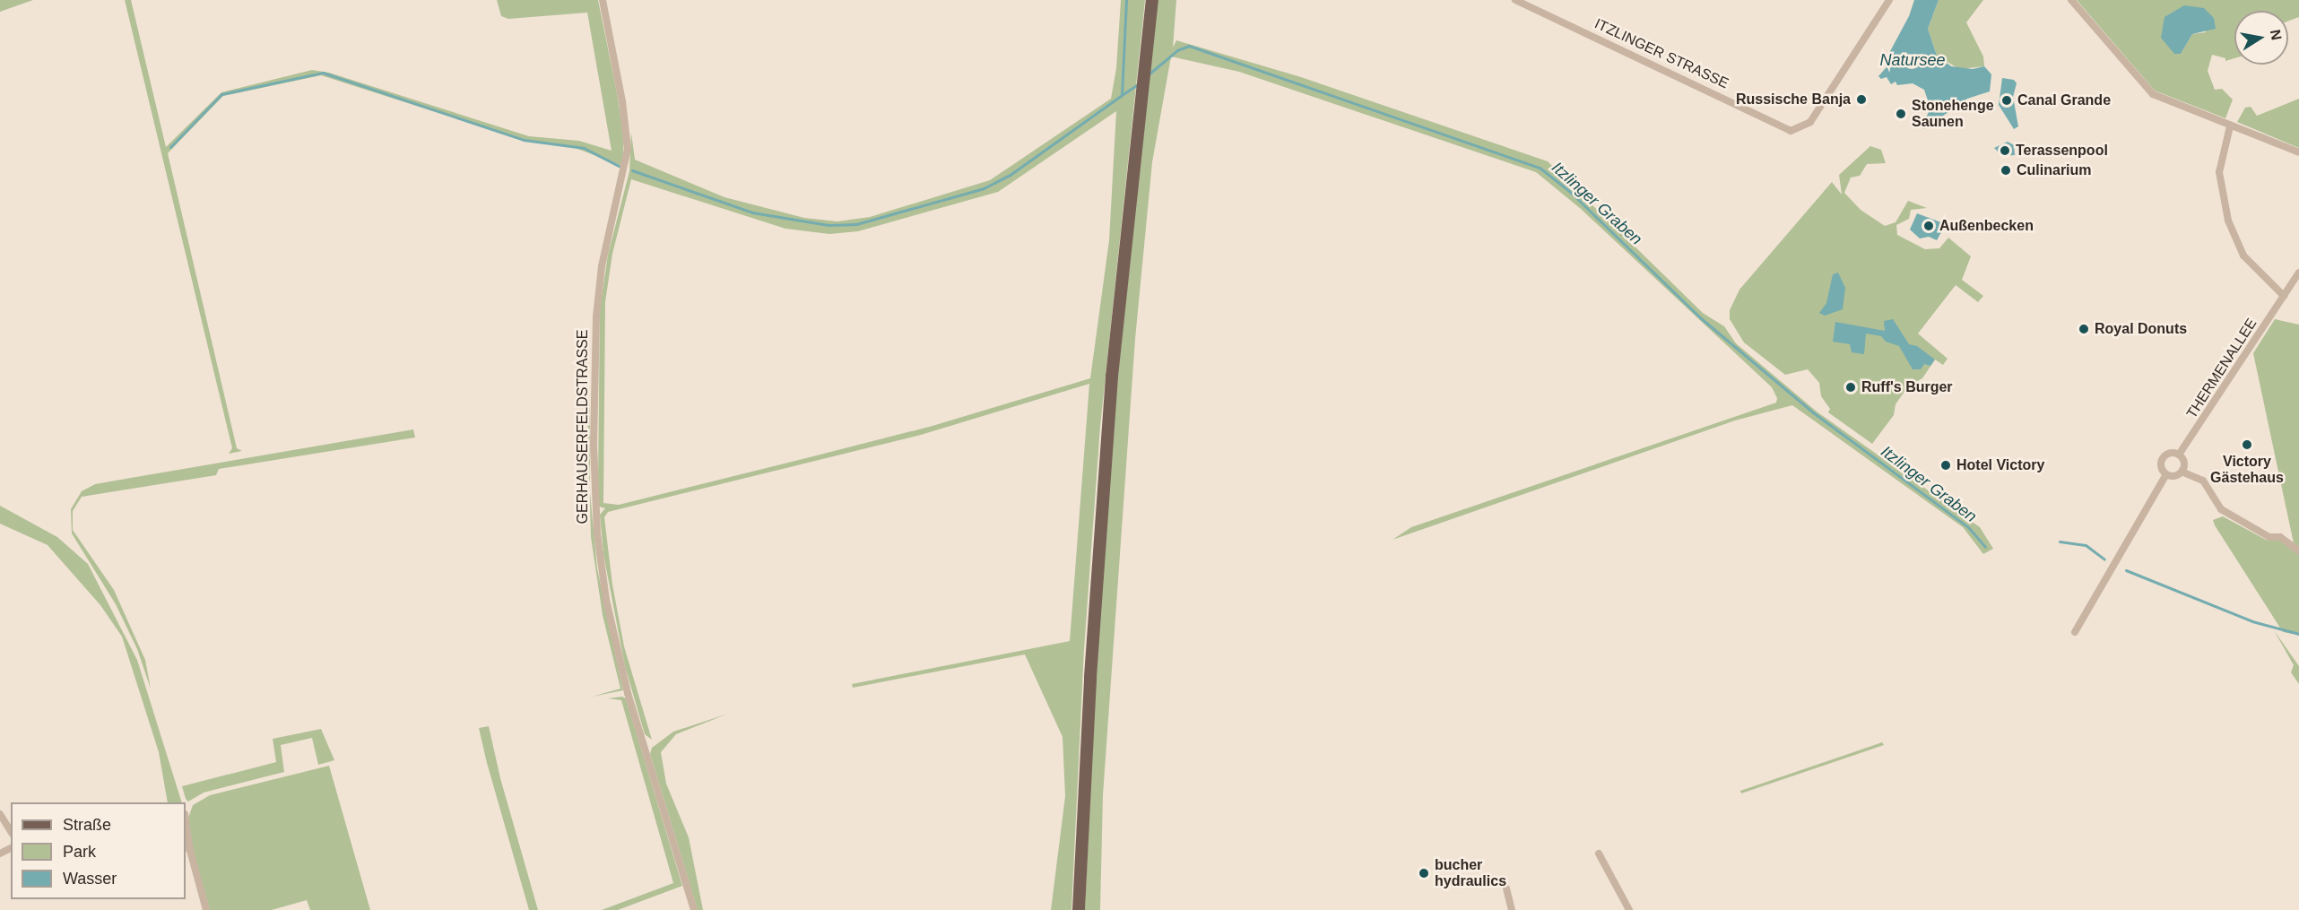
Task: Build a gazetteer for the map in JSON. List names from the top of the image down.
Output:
{
  "streets": {
    "street": ["ITZLINGER STRASSE", "THERMENALLEE", "GERHAUSERFELDSTRASSE"]
  },
  "water": ["Natursee", "Itzlinger Graben"],
  "places": [
    "Russische Banja",
    "Canal Grande",
    "Stonehenge Saunen",
    "Terassenpool",
    "Culinarium",
    "Außenbecken",
    "Royal Donuts",
    "Ruff's Burger",
    "Victory Gästehaus",
    "Hotel Victory",
    "bucher hydraulics"
  ],
  "legend": ["Straße", "Park", "Wasser"],
  "north": "right"
}
